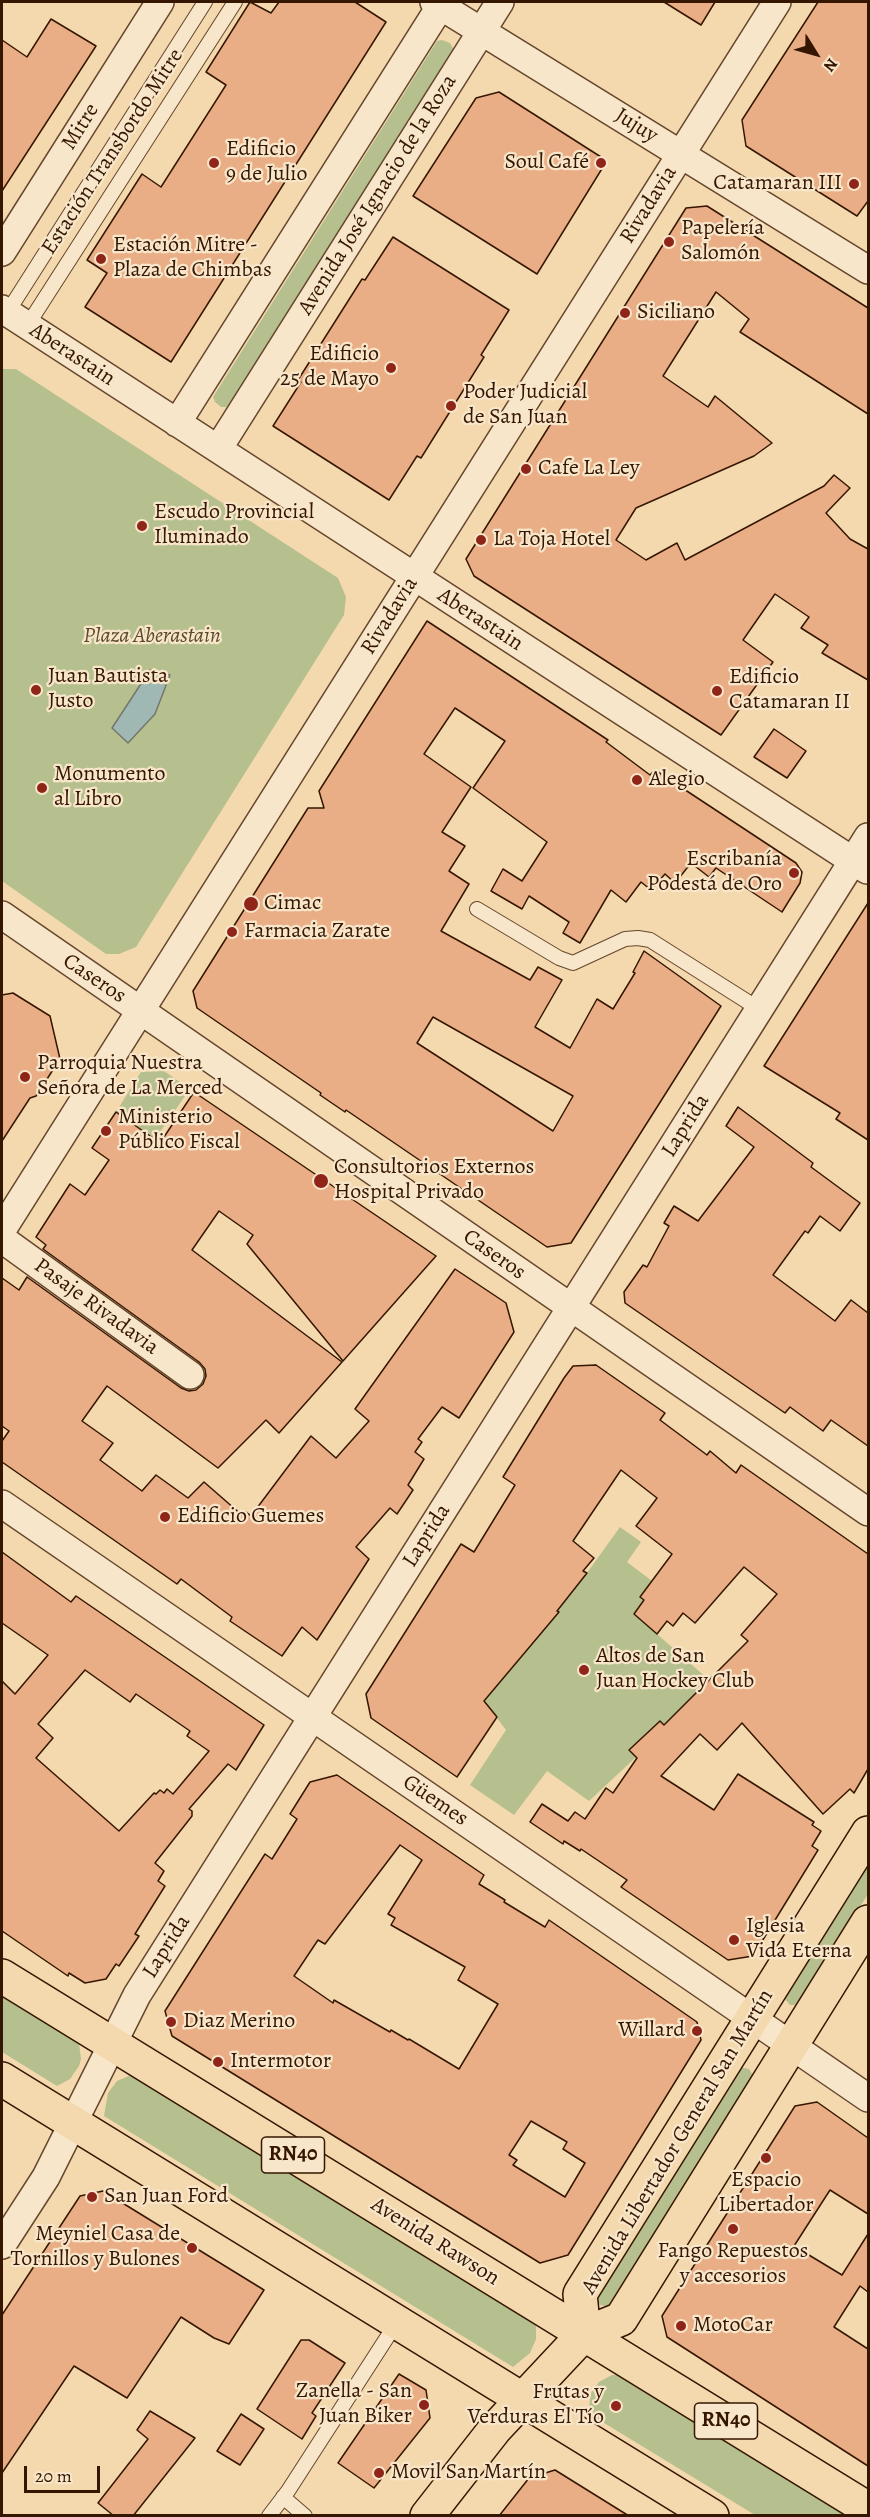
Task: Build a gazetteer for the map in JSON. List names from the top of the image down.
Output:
{
  "streets": {
    "main road": ["Avenida Libertador General San Martín", "RN40", "Avenida Rawson"],
    "street": [
      "Jujuy",
      "Mitre",
      "Avenida José Ignacio de la Roza",
      "Rivadavia",
      "Aberastain",
      "Caseros",
      "Laprida",
      "Pasaje Rivadavia",
      "Güemes"
    ],
    "lane": ["Estación Transbordo Mitre"]
  },
  "crossings": [
    ["Jujuy", "Avenida José Ignacio de la Roza"],
    ["Jujuy", "Rivadavia"],
    ["Estación Transbordo Mitre", "Aberastain"],
    ["Avenida José Ignacio de la Roza", "Aberastain"],
    ["Rivadavia", "Aberastain"],
    ["Rivadavia", "Caseros"],
    ["Aberastain", "Laprida"],
    ["Caseros", "Laprida"],
    ["Laprida", "Güemes"],
    ["Laprida", "Avenida Rawson"],
    ["Güemes", "Avenida Libertador General San Martín"],
    ["Avenida Libertador General San Martín", "Avenida Rawson"]
  ],
  "parks": ["Plaza Aberastain"],
  "places": [
    "Edificio 9 de Julio",
    "Soul Café",
    "Catamaran III",
    "Papelería Salomón",
    "Estación Mitre - Plaza de Chimbas",
    "Siciliano",
    "Edificio 25 de Mayo",
    "Poder Judicial de San Juan",
    "Cafe La Ley",
    "Escudo Provincial Iluminado",
    "La Toja Hotel",
    "Juan Bautista Justo",
    "Edificio Catamaran II",
    "Alegio",
    "Monumento al Libro",
    "Escribanía Podestá de Oro",
    "Cimac",
    "Farmacia Zarate",
    "Parroquia Nuestra Señora de La Merced",
    "Ministerio Público Fiscal",
    "Consultorios Externos Hospital Privado",
    "Edificio Guemes",
    "Altos de San Juan Hockey Club",
    "Iglesia Vida Eterna",
    "Diaz Merino",
    "Willard",
    "Intermotor",
    "Espacio Libertador",
    "San Juan Ford",
    "Fango Repuestos y accesorios",
    "Meyniel Casa de Tornillos y Bulones",
    "MotoCar",
    "Zanella - San Juan Biker",
    "Frutas y Verduras El Tío",
    "Movil San Martín"
  ],
  "scale_bar": "20 m",
  "north": "bottom right"
}
